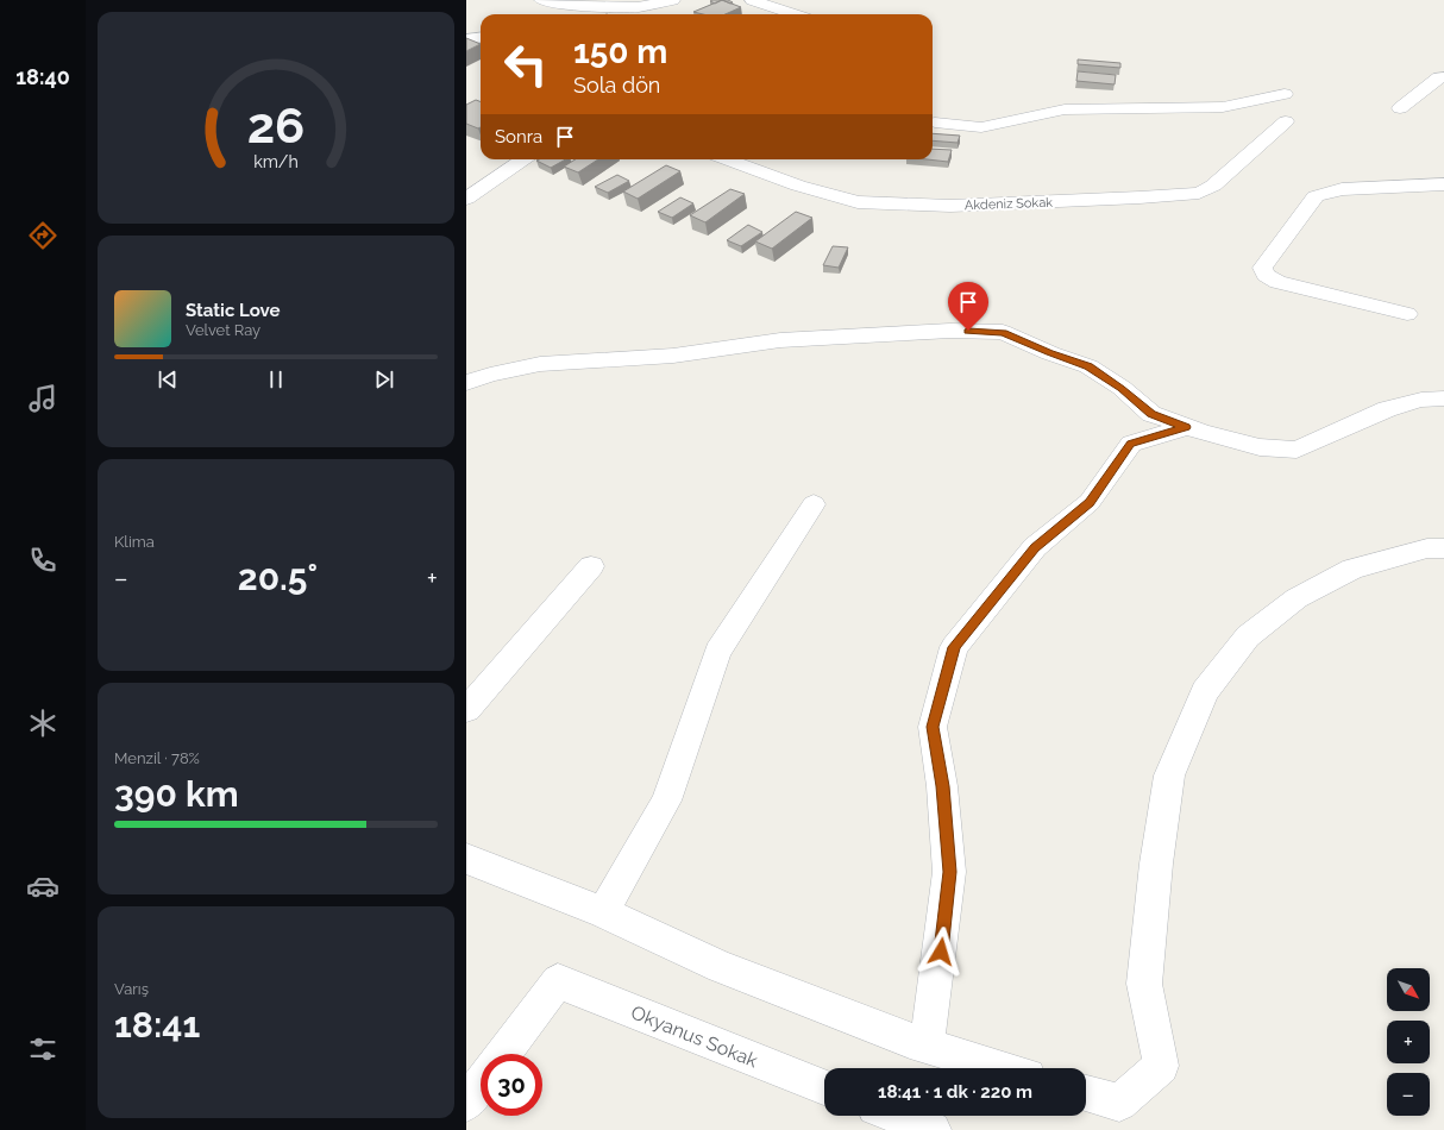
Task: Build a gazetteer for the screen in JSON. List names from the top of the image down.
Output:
{
  "streets": {
    "street": ["Akdeniz Sokak", "Okyanus Sokak"]
  },
  "north": "bottom right",
  "page": {
    "tabs": "18:40",
    "turn": ["150 m", "Sola dön"],
    "then": "Sonra",
    "song": ["Static Love", "Velvet Ray"],
    "tile": [
      "Klima",
      ["Menzil · 78%", "390 km"],
      ["Varış", "18:41"]
    ],
    "heat": ["−", "20.5°", "+"],
    "map_buttons": ["+", "−"],
    "limit": "30",
    "trip": "18:41 · 1 dk · 220 m",
    "gauge": ["26", "km/h"]
  }
}
